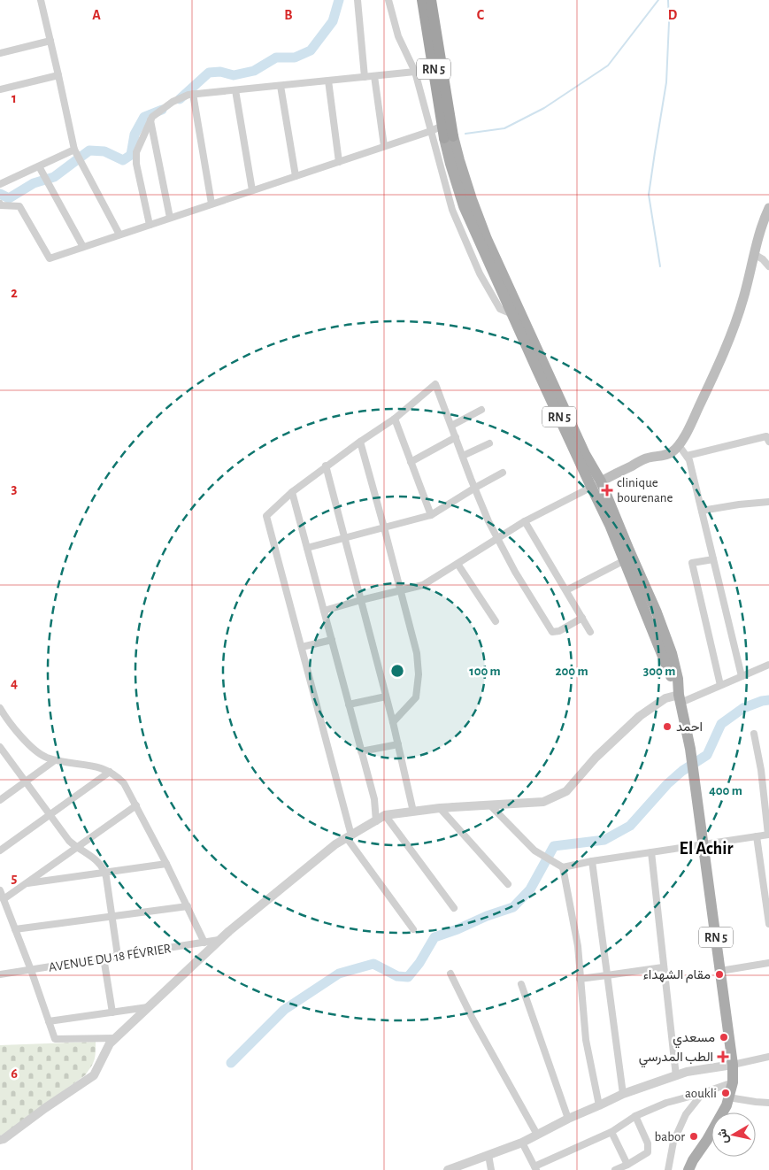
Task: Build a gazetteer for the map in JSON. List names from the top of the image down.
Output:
{
  "streets": {
    "highway": ["RN 5"],
    "street": ["AVENUE DU 18 FÉVRIER"]
  },
  "districts": ["El Achir"],
  "places": {
    "health": ["clinique bourenane", "الطب المدرسي"],
    "other": [
      "احمد",
      "مقام الشهداء",
      "مسعدي",
      "aoukli",
      "babor"
    ]
  },
  "north": "left",
  "grid": {
    "columns": [
      "A",
      "B",
      "C",
      "D"
    ],
    "rows": [
      "1",
      "2",
      "3",
      "4",
      "5",
      "6"
    ]
  },
  "rings": [
    "100 m",
    "200 m",
    "300 m",
    "400 m"
  ]
}
